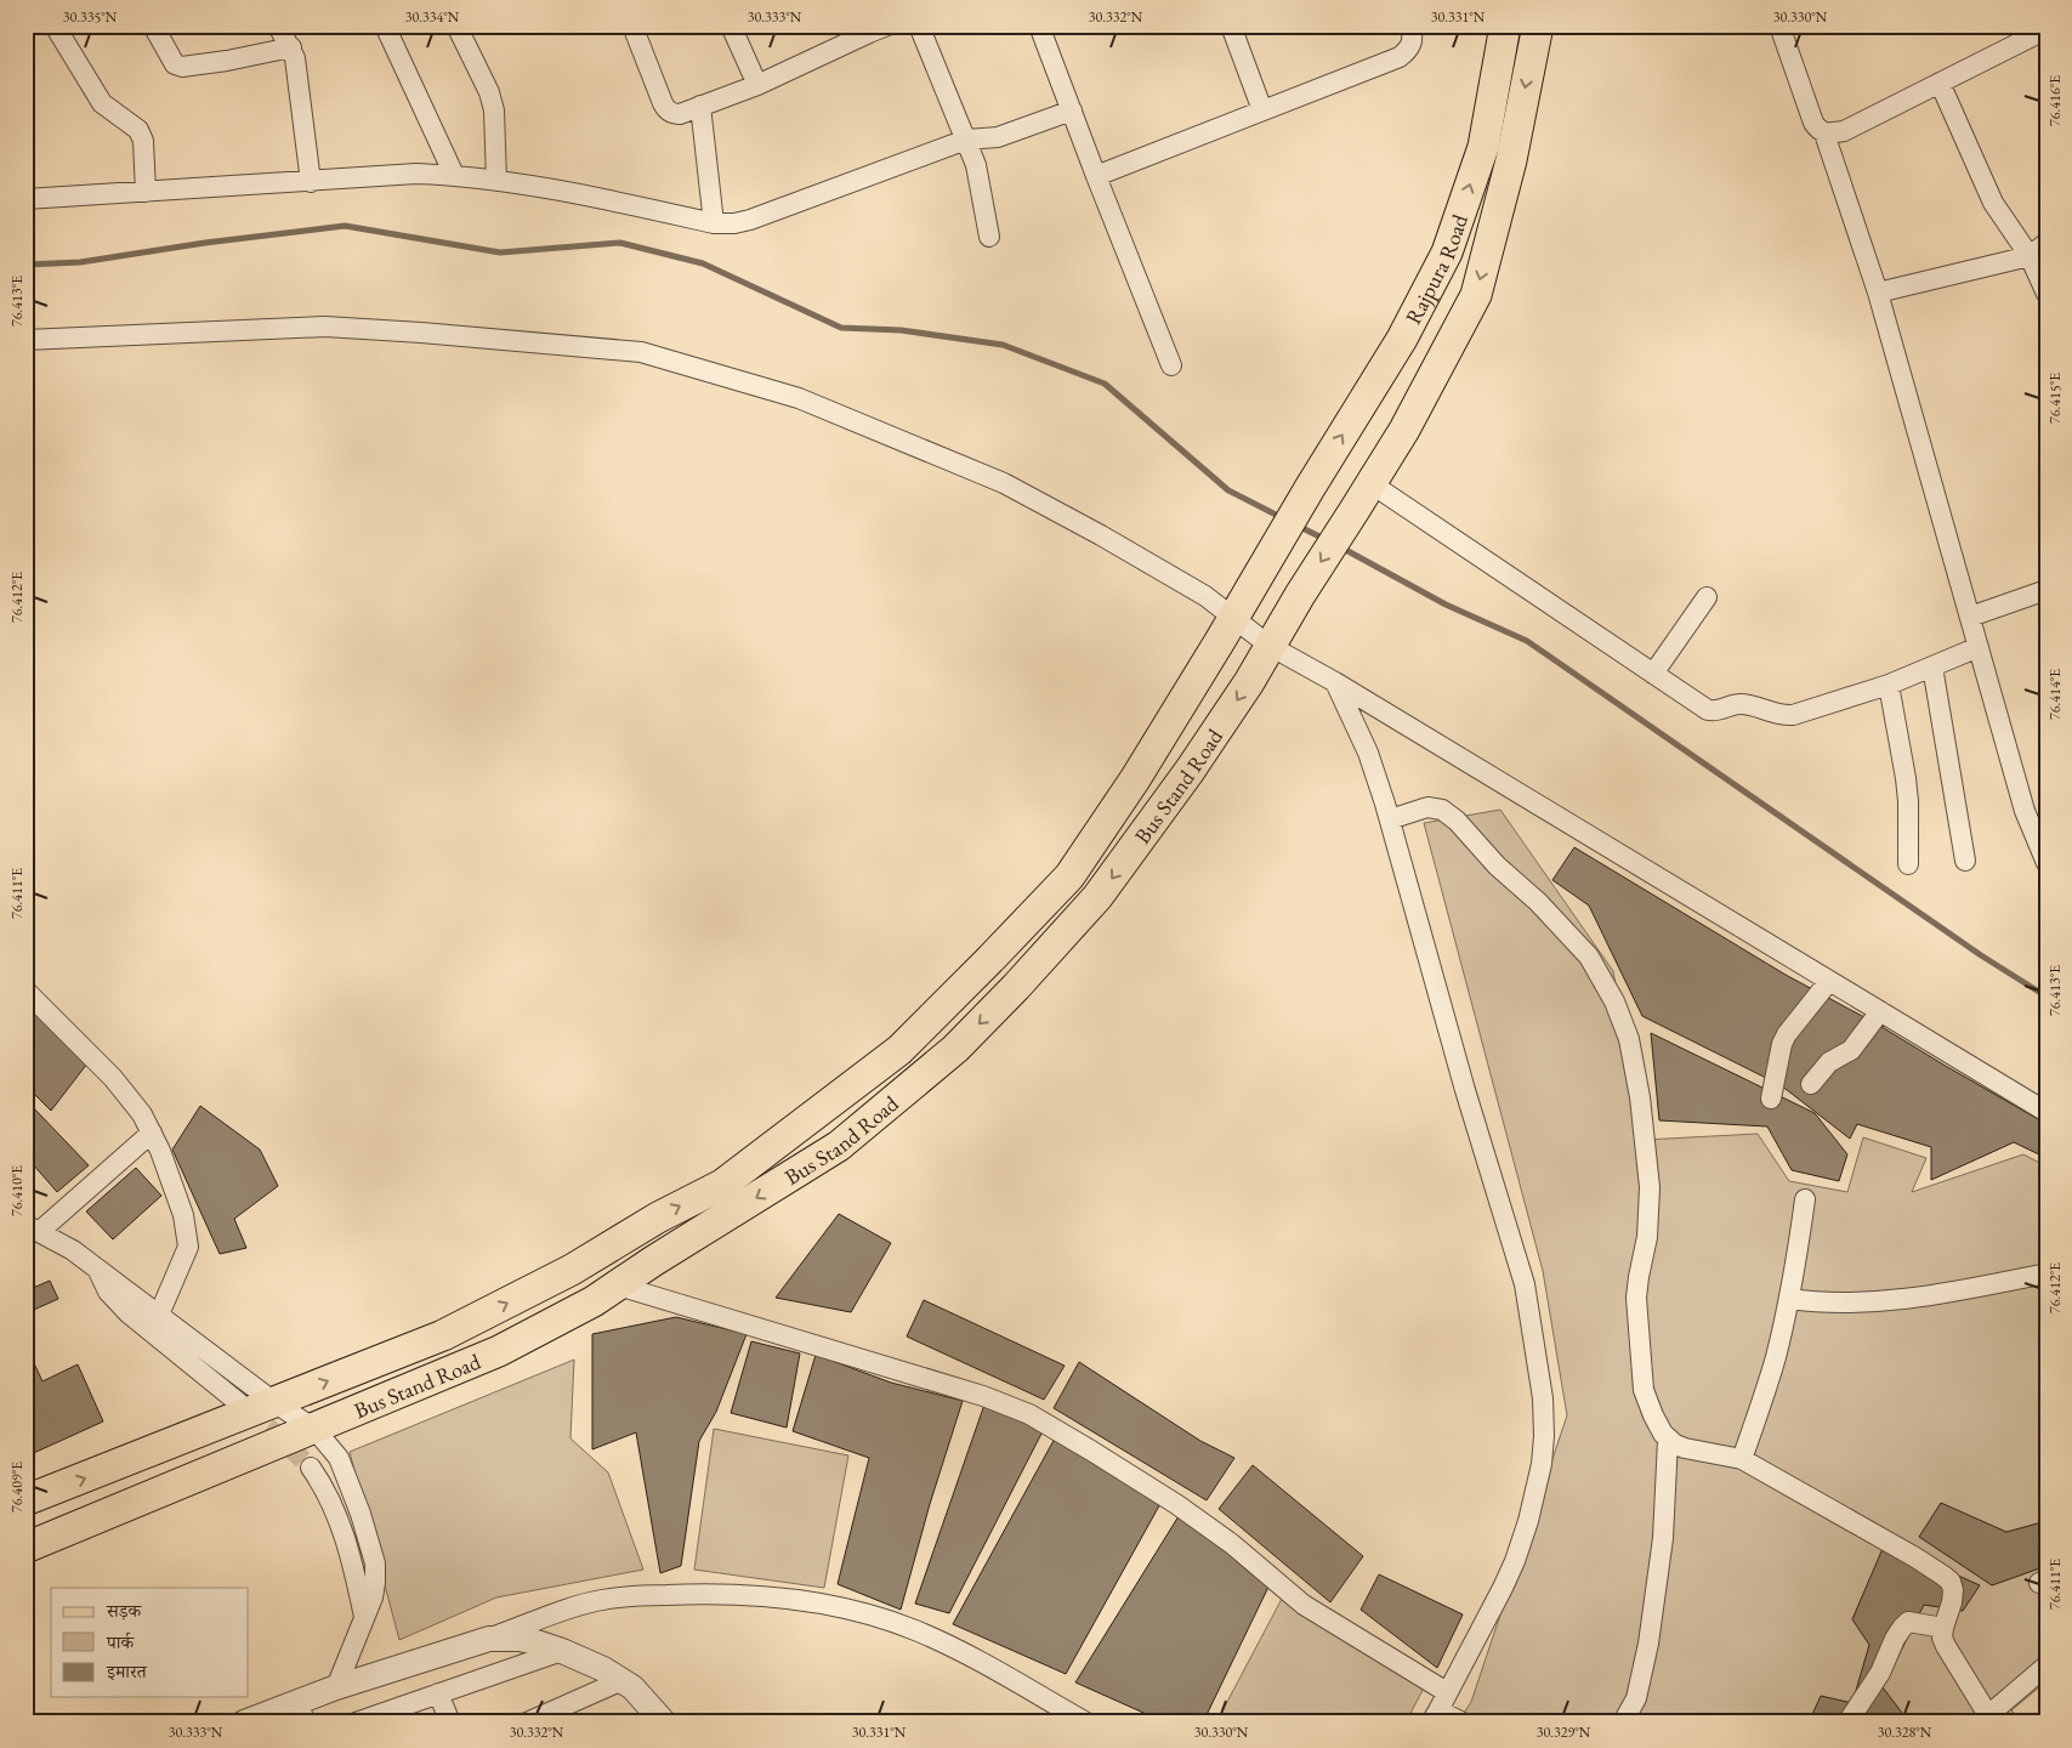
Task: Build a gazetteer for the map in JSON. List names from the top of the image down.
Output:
{
  "streets": {
    "main road": ["Rajpura Road", "Bus Stand Road"]
  },
  "crossings": [
    ["Rajpura Road", "Bus Stand Road"]
  ],
  "legend": ["सड़क", "पार्क", "इमारत"],
  "coordinates": [
    "30.335°N",
    "30.334°N",
    "30.333°N",
    "30.332°N",
    "30.331°N",
    "30.330°N",
    "76.416°E",
    "76.413°E",
    "76.415°E",
    "76.412°E",
    "76.414°E",
    "76.411°E",
    "76.410°E",
    "76.409°E",
    "30.329°N",
    "30.328°N"
  ]
}
